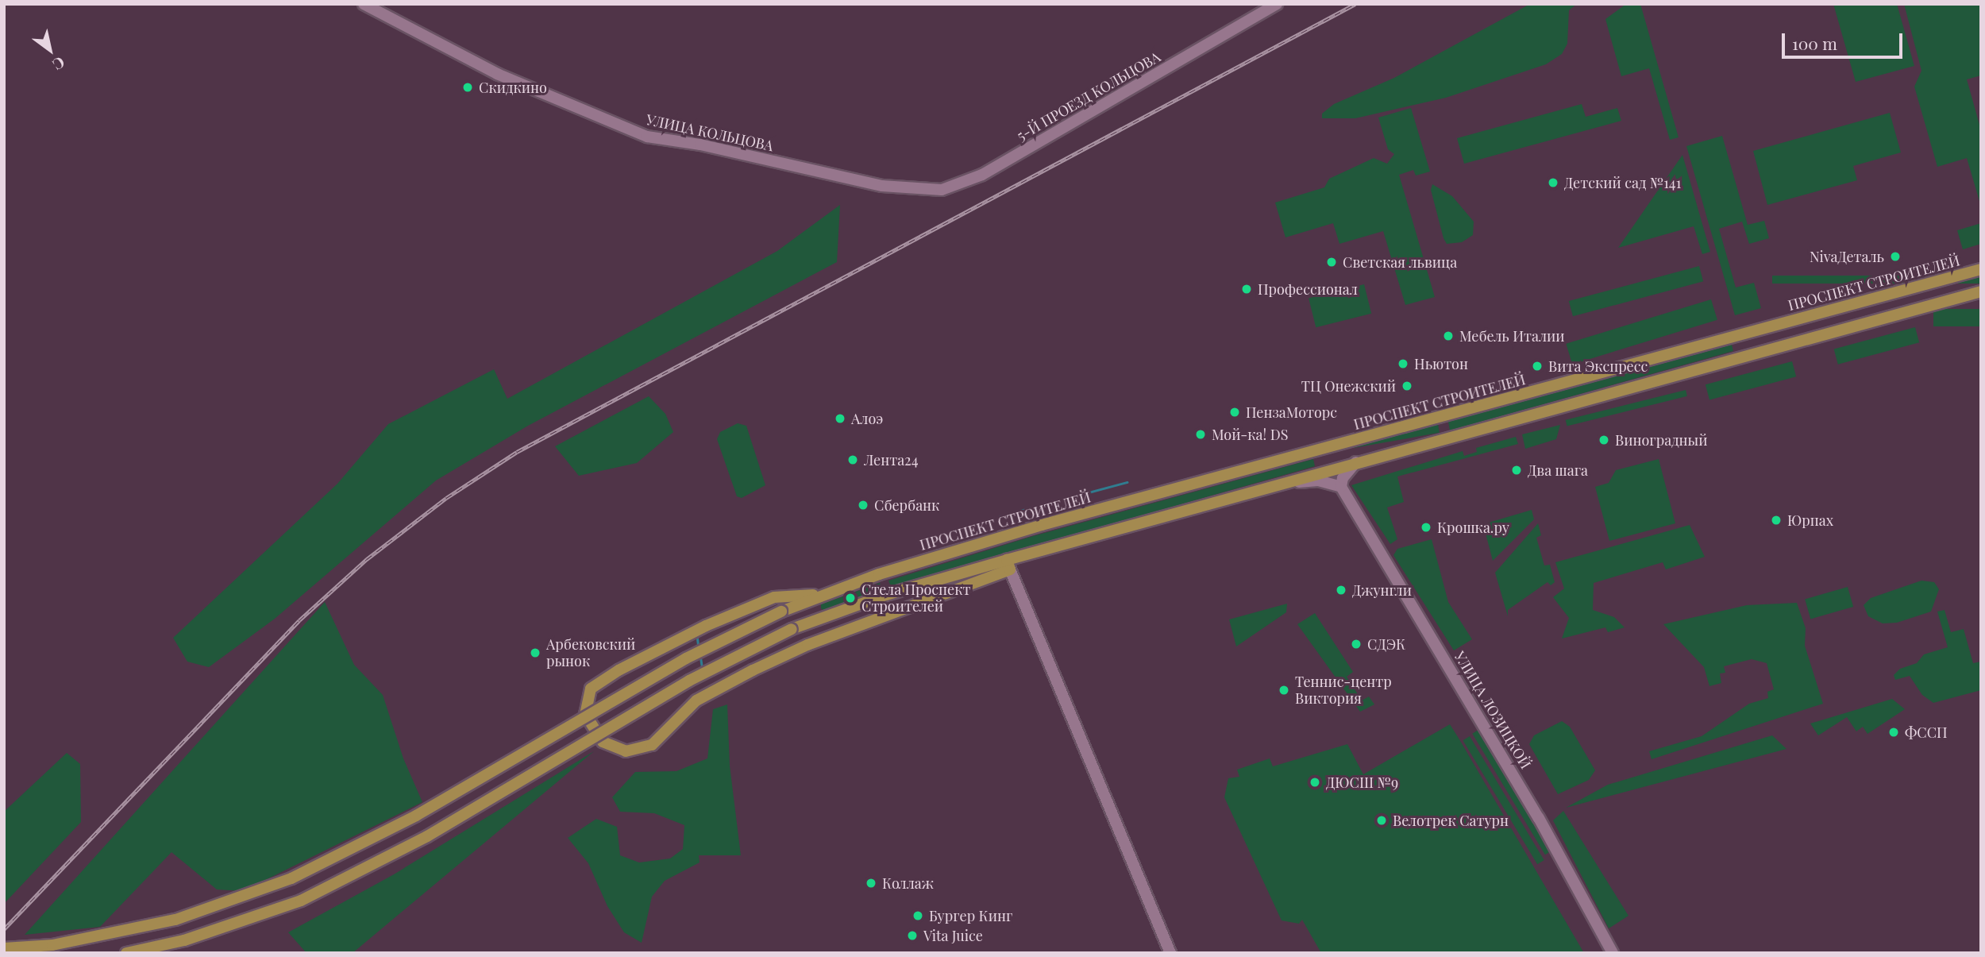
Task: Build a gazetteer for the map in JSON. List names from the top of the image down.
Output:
{
  "streets": {
    "main road": ["ПРОСПЕКТ СТРОИТЕЛЕЙ"],
    "street": ["5-Й ПРОЕЗД КОЛЬЦОВА", "УЛИЦА КОЛЬЦОВА", "УЛИЦА ЛОЗИЦКОЙ"]
  },
  "crossings": [
    ["5-Й ПРОЕЗД КОЛЬЦОВА", "УЛИЦА КОЛЬЦОВА"]
  ],
  "places": [
    "Скидкино",
    "Детский сад №141",
    "NivaДеталь",
    "Светская львица",
    "Профессионал",
    "Мебель Италии",
    "Ньютон",
    "Вита Экспресс",
    "ТЦ Онежский",
    "ПензаМоторс",
    "Алоэ",
    "Мой-ка! DS",
    "Виноградный",
    "Лента24",
    "Два шага",
    "Сбербанк",
    "Юрпах",
    "Крошка.ру",
    "Джунгли",
    "Стела Проспект Строителей",
    "СДЭК",
    "Арбековский рынок",
    "Теннис-центр Виктория",
    "ФССП",
    "ДЮСШ №9",
    "Велотрек Сатурн",
    "Коллаж",
    "Бургер Кинг",
    "Vita Juice"
  ],
  "scale_bar": "100 m",
  "north": "bottom right"
}
